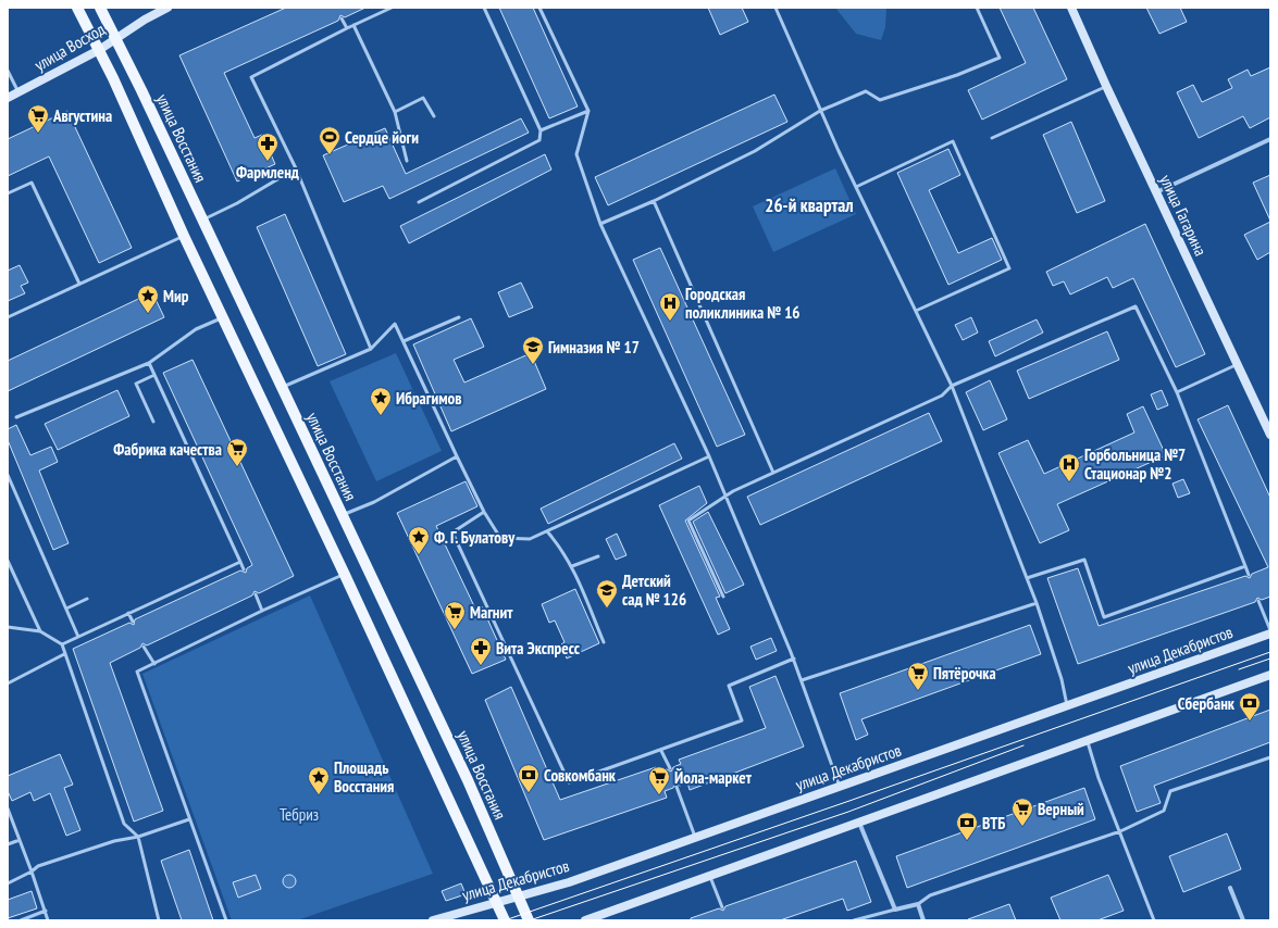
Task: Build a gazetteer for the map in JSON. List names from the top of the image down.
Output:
{
  "streets": {
    "main road": [
      "улица Восход",
      "улица Восстания",
      "улица Гагарина",
      "улица Декабристов"
    ]
  },
  "crossings": [
    ["улица Восход", "улица Восстания"],
    ["улица Восстания", "улица Декабристов"]
  ],
  "districts": ["26-й квартал"],
  "parks": ["Тебриз"],
  "places": {
    "supermarket": [
      "Августина",
      "Фабрика качества",
      "Магнит",
      "Пятёрочка",
      "Йола-маркет",
      "Верный"
    ],
    "sports": ["Сердце йоги"],
    "pharmacy": ["Фармленд", "Вита Экспресс"],
    "place": [
      "Мир",
      "Ибрагимов",
      "Ф. Г. Булатову",
      "Площадь Восстания"
    ],
    "hospital": ["Городская поликлиника № 16", "Горбольница №7 Стационар №2"],
    "school or university": ["Гимназия № 17", "Детский сад № 126"],
    "bank": ["Сбербанк", "Совкомбанк", "ВТБ"]
  }
}
